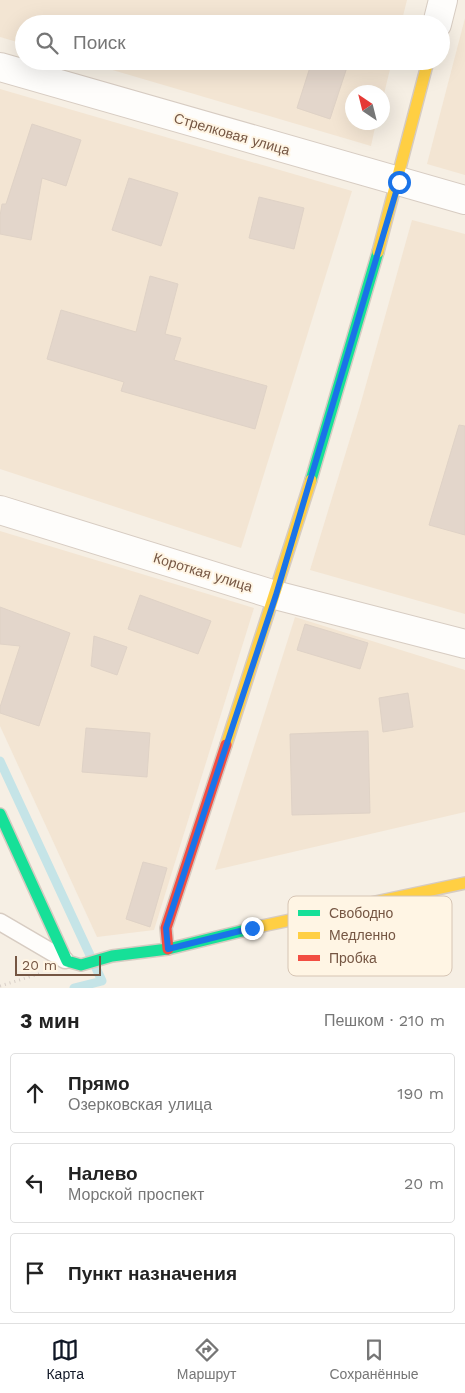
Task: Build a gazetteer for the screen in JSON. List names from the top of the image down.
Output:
{
  "streets": {
    "street": ["Стрелковая улица", "Короткая улица"]
  },
  "legend": ["Свободно", "Медленно", "Пробка"],
  "scale_bar": "20 m",
  "north": "top left",
  "page": {
    "search": "Поиск",
    "scale": "20 m",
    "heading": ["3 мин", "Пешком · 210 m"],
    "list": [
      ["Прямо", "Озерковская улица", "190 m"],
      ["Налево", "Морской проспект", "20 m"],
      "Пункт назначения"
    ],
    "nav": ["Карта", "Маршрут", "Сохранённые"]
  }
}
